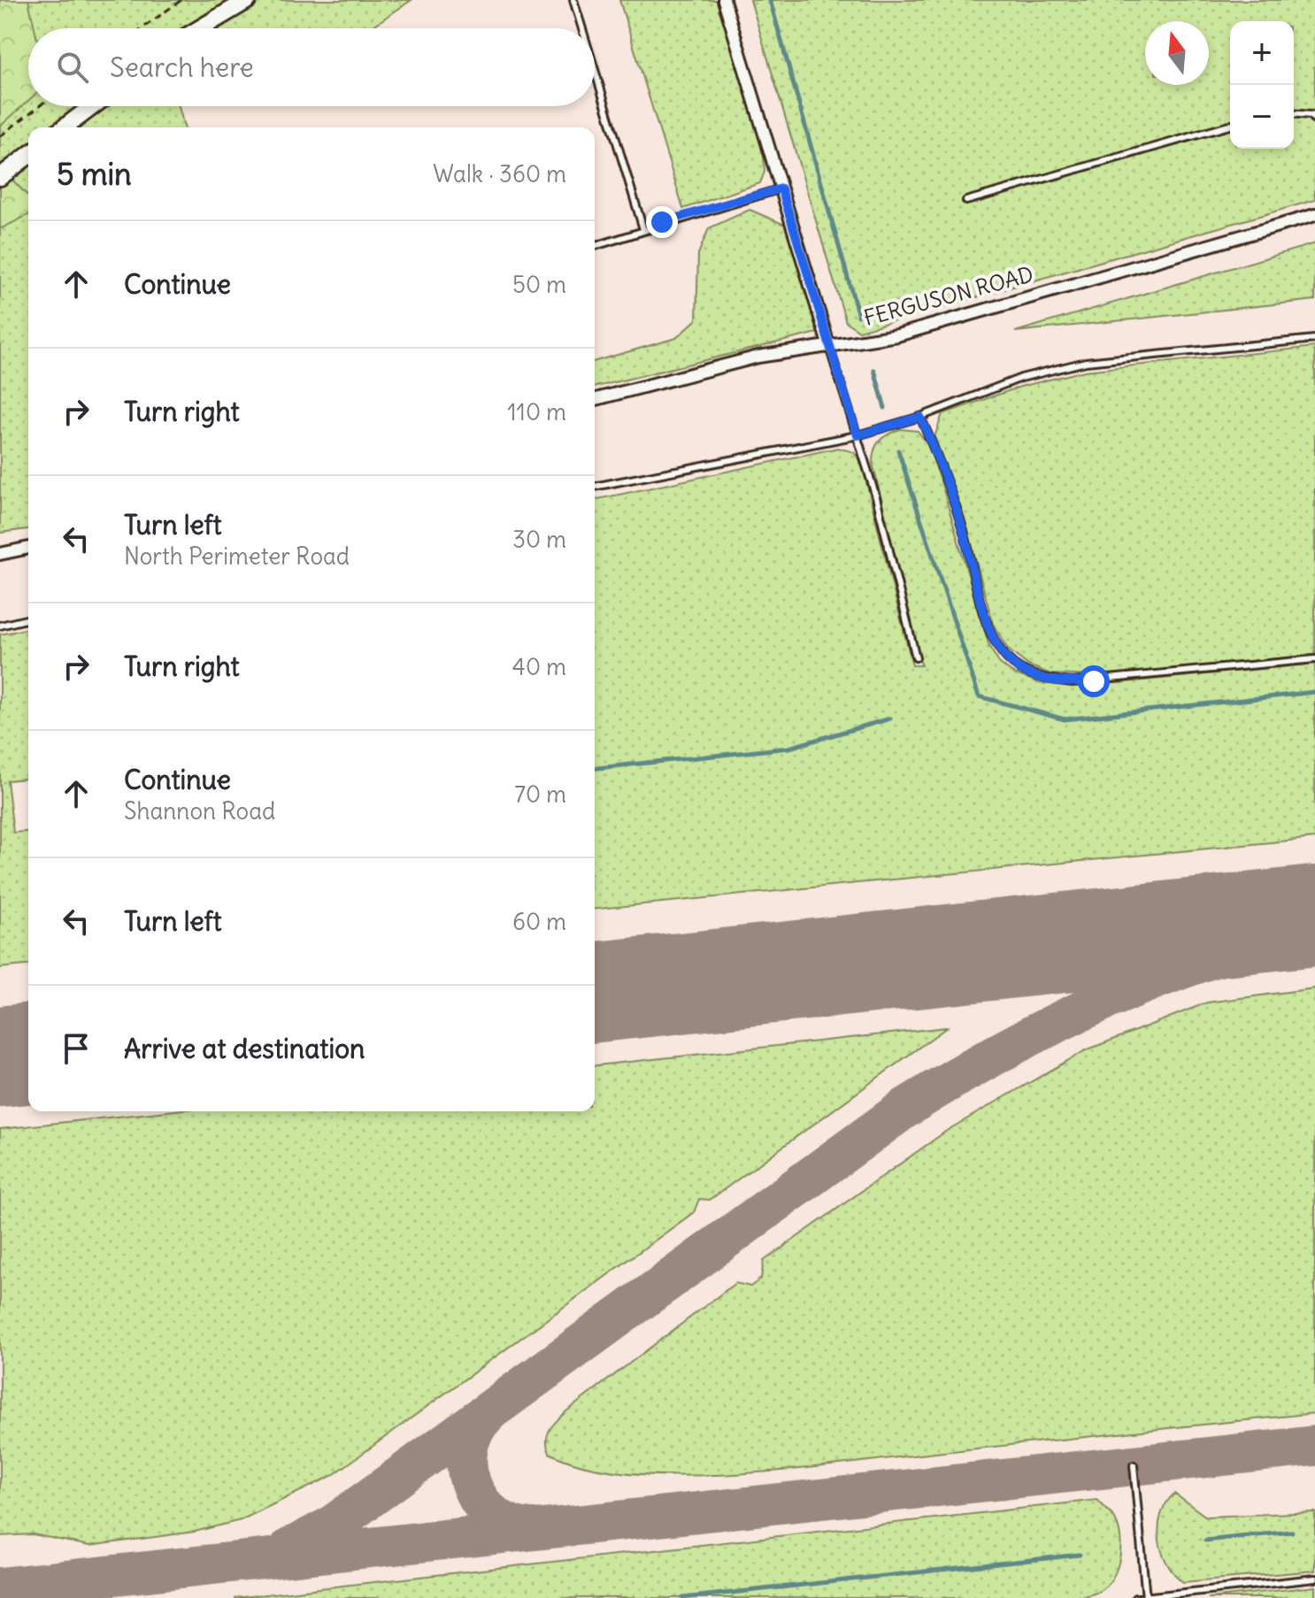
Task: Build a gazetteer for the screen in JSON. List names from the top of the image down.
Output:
{
  "streets": {
    "street": ["FERGUSON ROAD"]
  },
  "north": "top",
  "page": {
    "map_buttons": ["+", "−"],
    "search": "Search here",
    "heading": ["5 min", "Walk · 360 m"],
    "list": [
      ["Continue", "50 m"],
      ["Turn right", "110 m"],
      ["Turn left", "North Perimeter Road", "30 m"],
      ["Turn right", "40 m"],
      ["Continue", "Shannon Road", "70 m"],
      ["Turn left", "60 m"],
      "Arrive at destination"
    ]
  }
}
